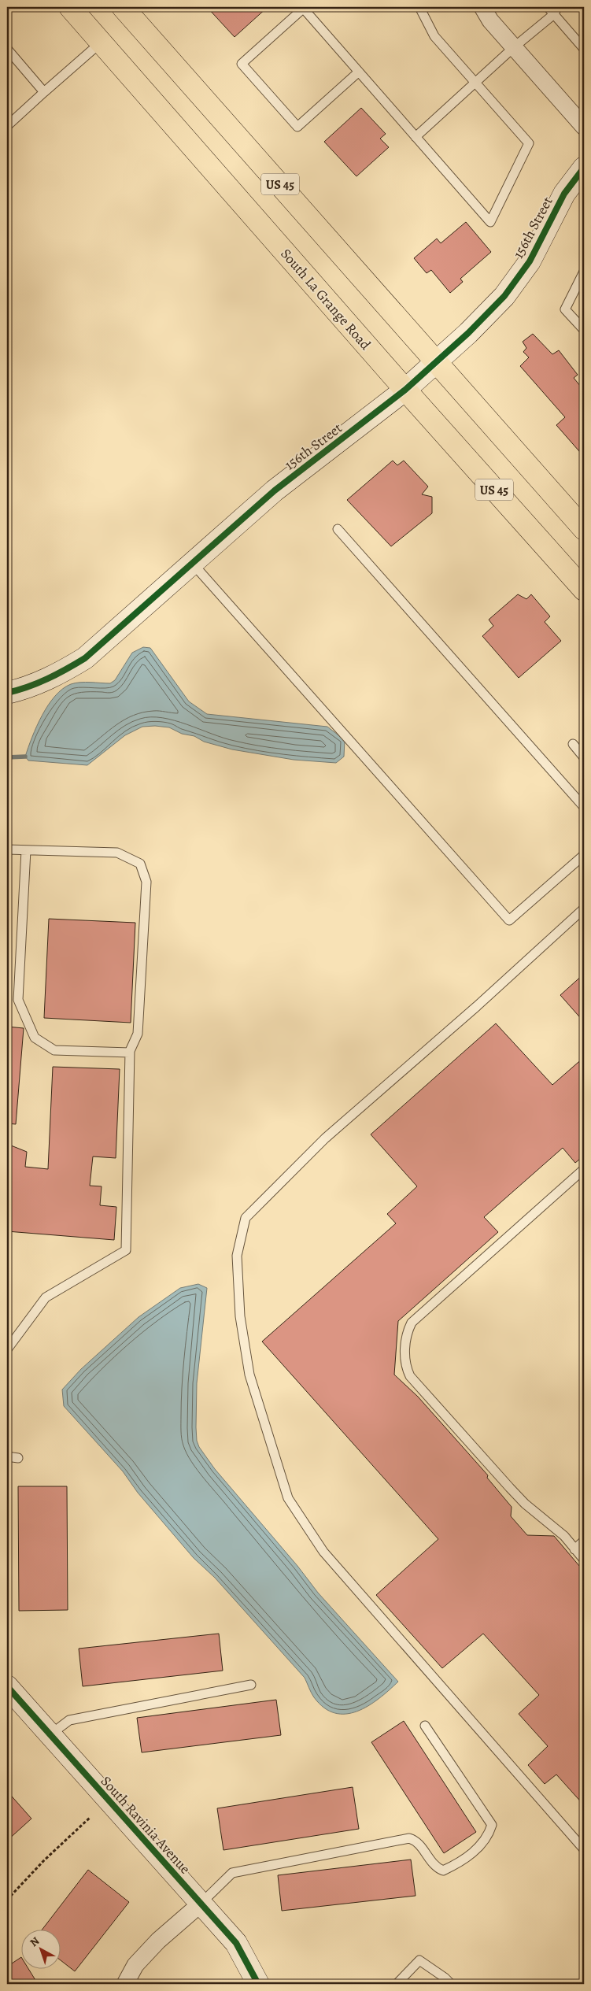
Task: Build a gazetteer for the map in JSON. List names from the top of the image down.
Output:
{
  "streets": {
    "highway": ["US 45", "South La Grange Road"],
    "street": ["156th Street", "South Ravinia Avenue"]
  },
  "crossings": [
    ["US 45", "156th Street"],
    ["156th Street", "South La Grange Road"]
  ],
  "north": "top left"
}
